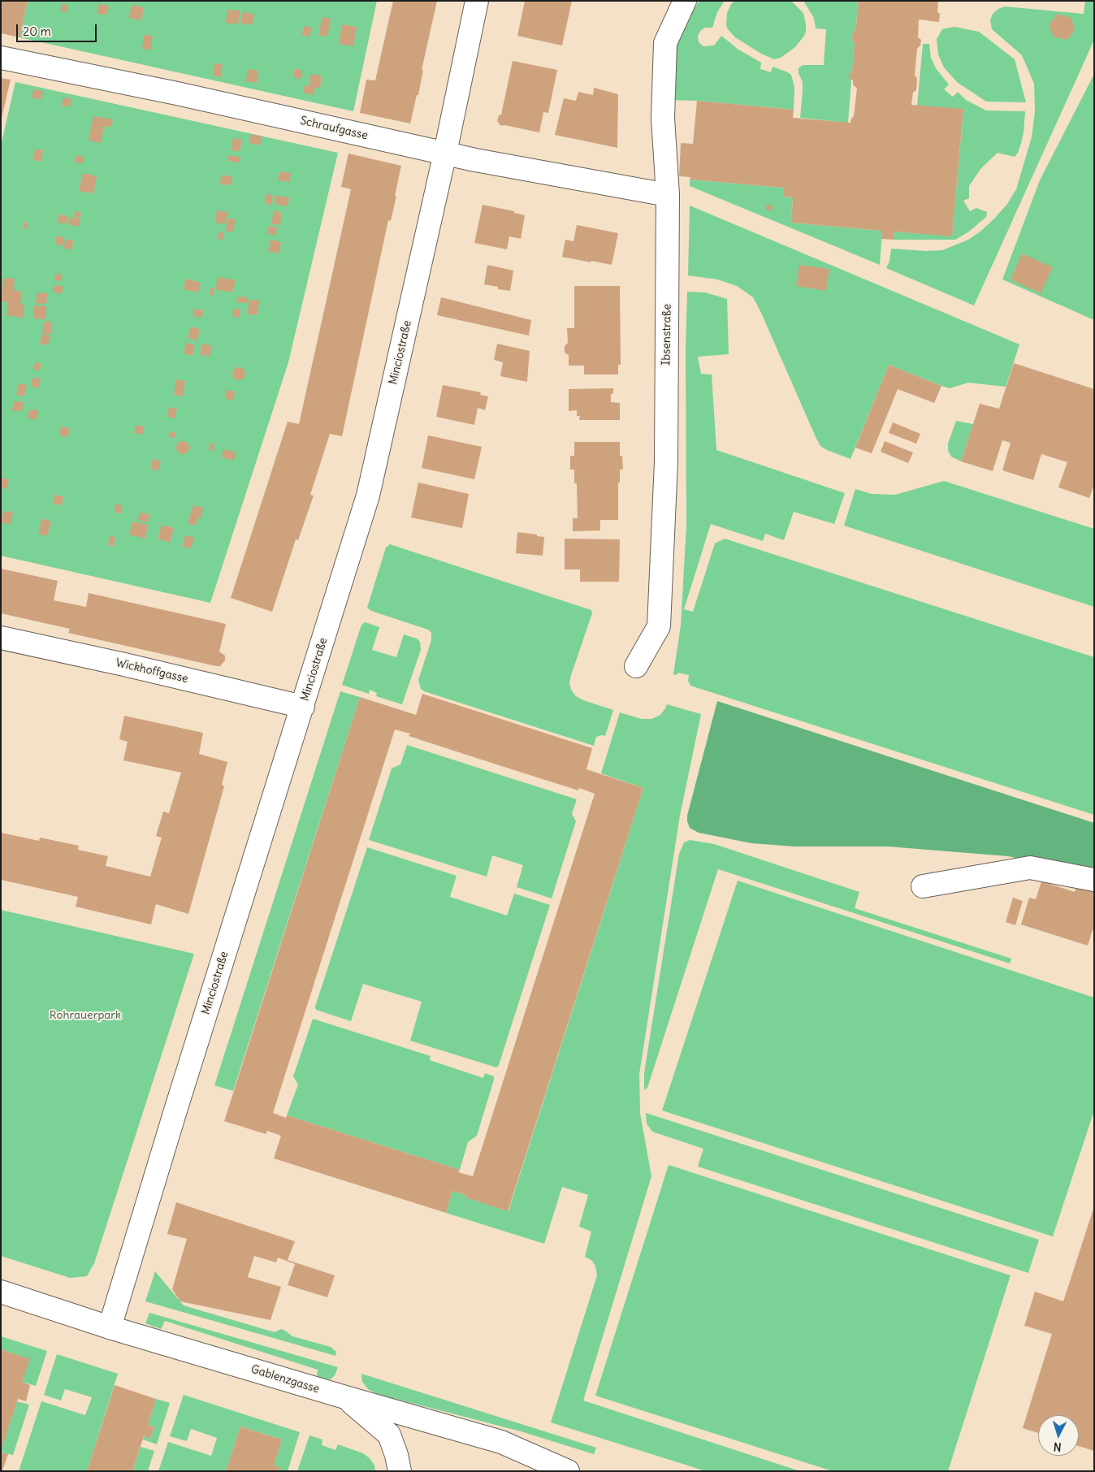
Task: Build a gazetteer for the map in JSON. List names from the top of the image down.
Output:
{
  "streets": {
    "street": [
      "Schraufgasse",
      "Ibsenstraße",
      "Minciostraße",
      "Wickhoffgasse",
      "Gablenzgasse"
    ]
  },
  "crossings": [
    ["Schraufgasse", "Ibsenstraße"],
    ["Schraufgasse", "Minciostraße"],
    ["Minciostraße", "Wickhoffgasse"],
    ["Minciostraße", "Gablenzgasse"]
  ],
  "parks": ["Rohrauerpark"],
  "scale_bar": "20 m",
  "north": "bottom"
}
